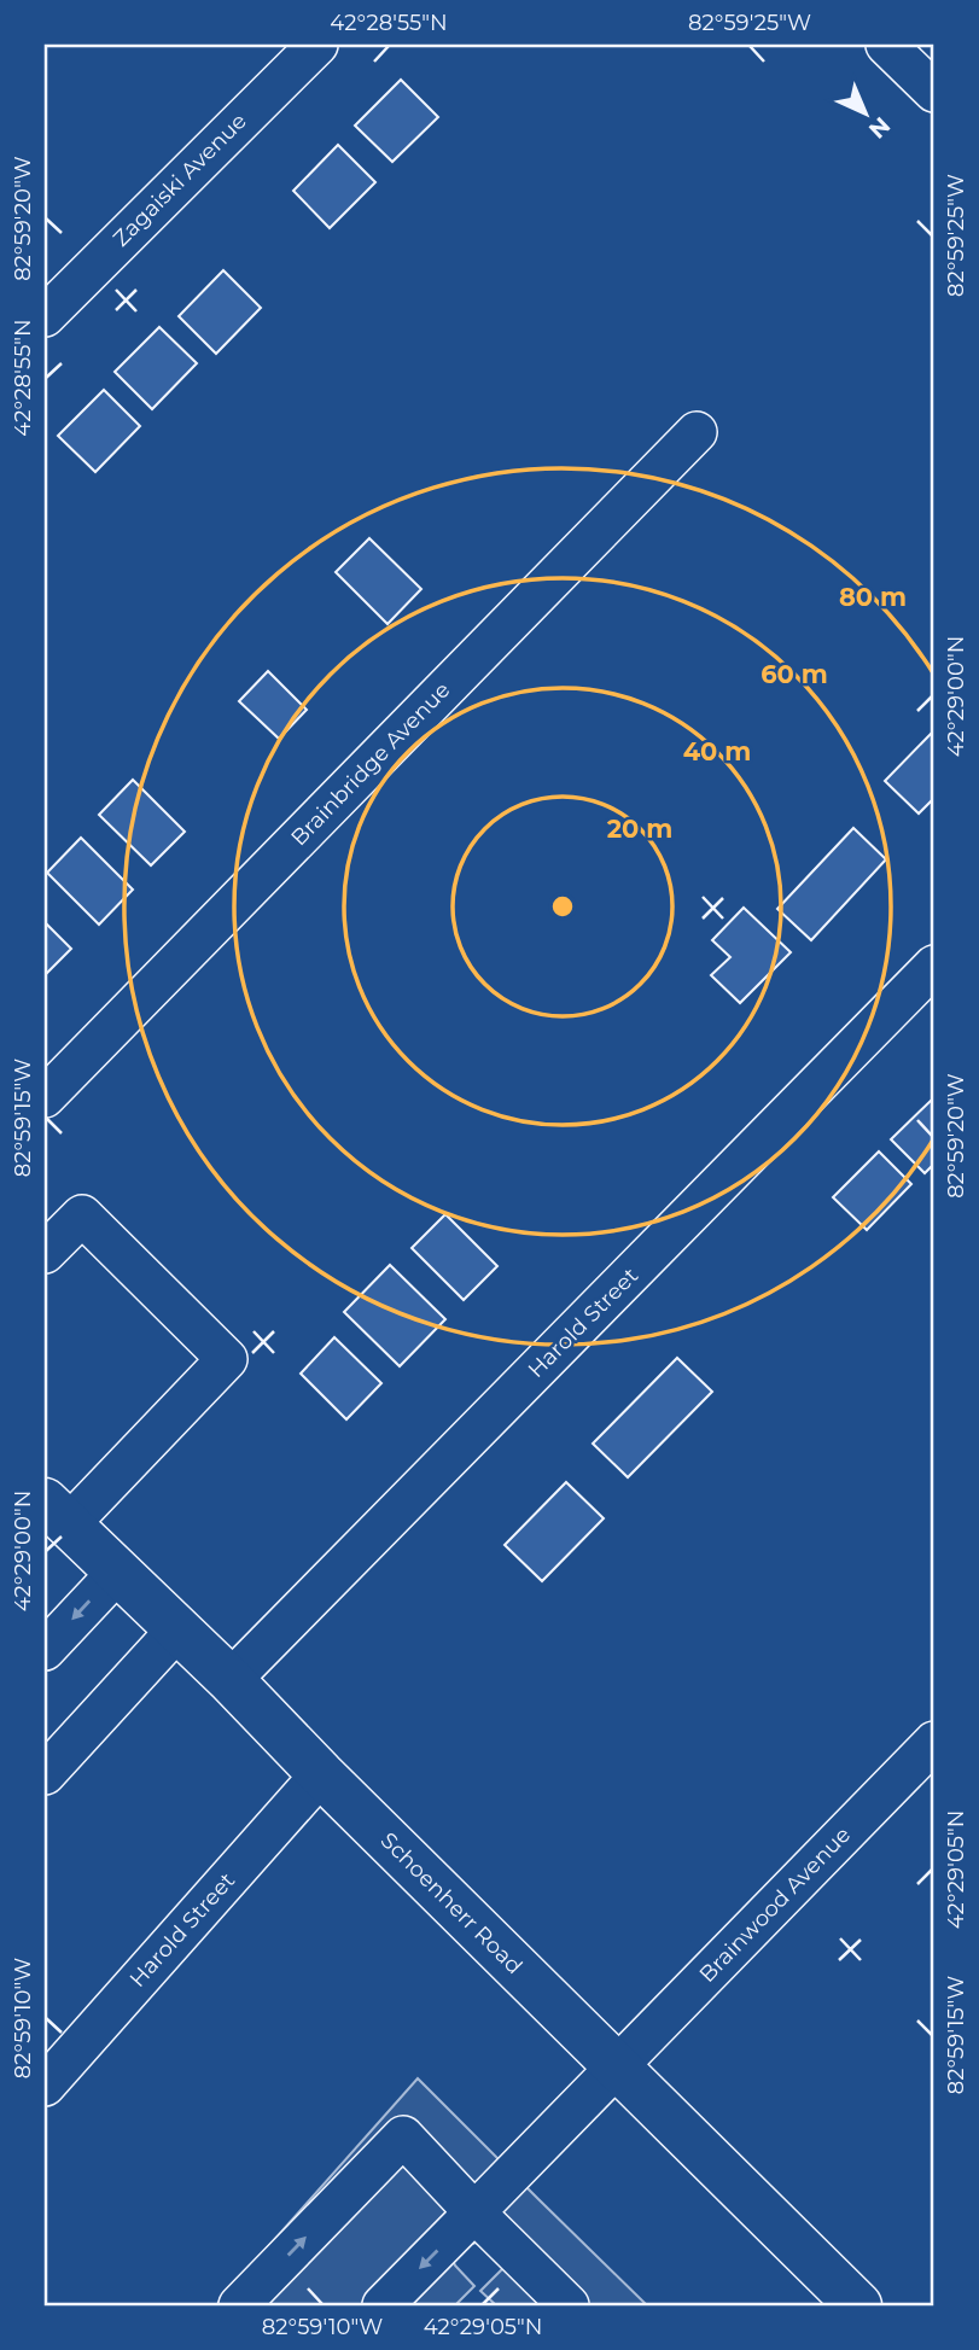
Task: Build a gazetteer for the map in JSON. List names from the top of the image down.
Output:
{
  "streets": {
    "main road": ["Schoenherr Road"],
    "street": [
      "Zagaiski Avenue",
      "Brainbridge Avenue",
      "Harold Street",
      "Brainwood Avenue"
    ]
  },
  "crossings": [
    ["Harold Street", "Schoenherr Road"],
    ["Schoenherr Road", "Brainwood Avenue"]
  ],
  "north": "bottom right",
  "coordinates": [
    "42°28'55\"N",
    "82°59'25\"W",
    "82°59'20\"W",
    "42°29'00\"N",
    "82°59'15\"W",
    "42°29'05\"N",
    "82°59'10\"W"
  ],
  "rings": [
    "80 m",
    "60 m",
    "40 m",
    "20 m"
  ]
}
